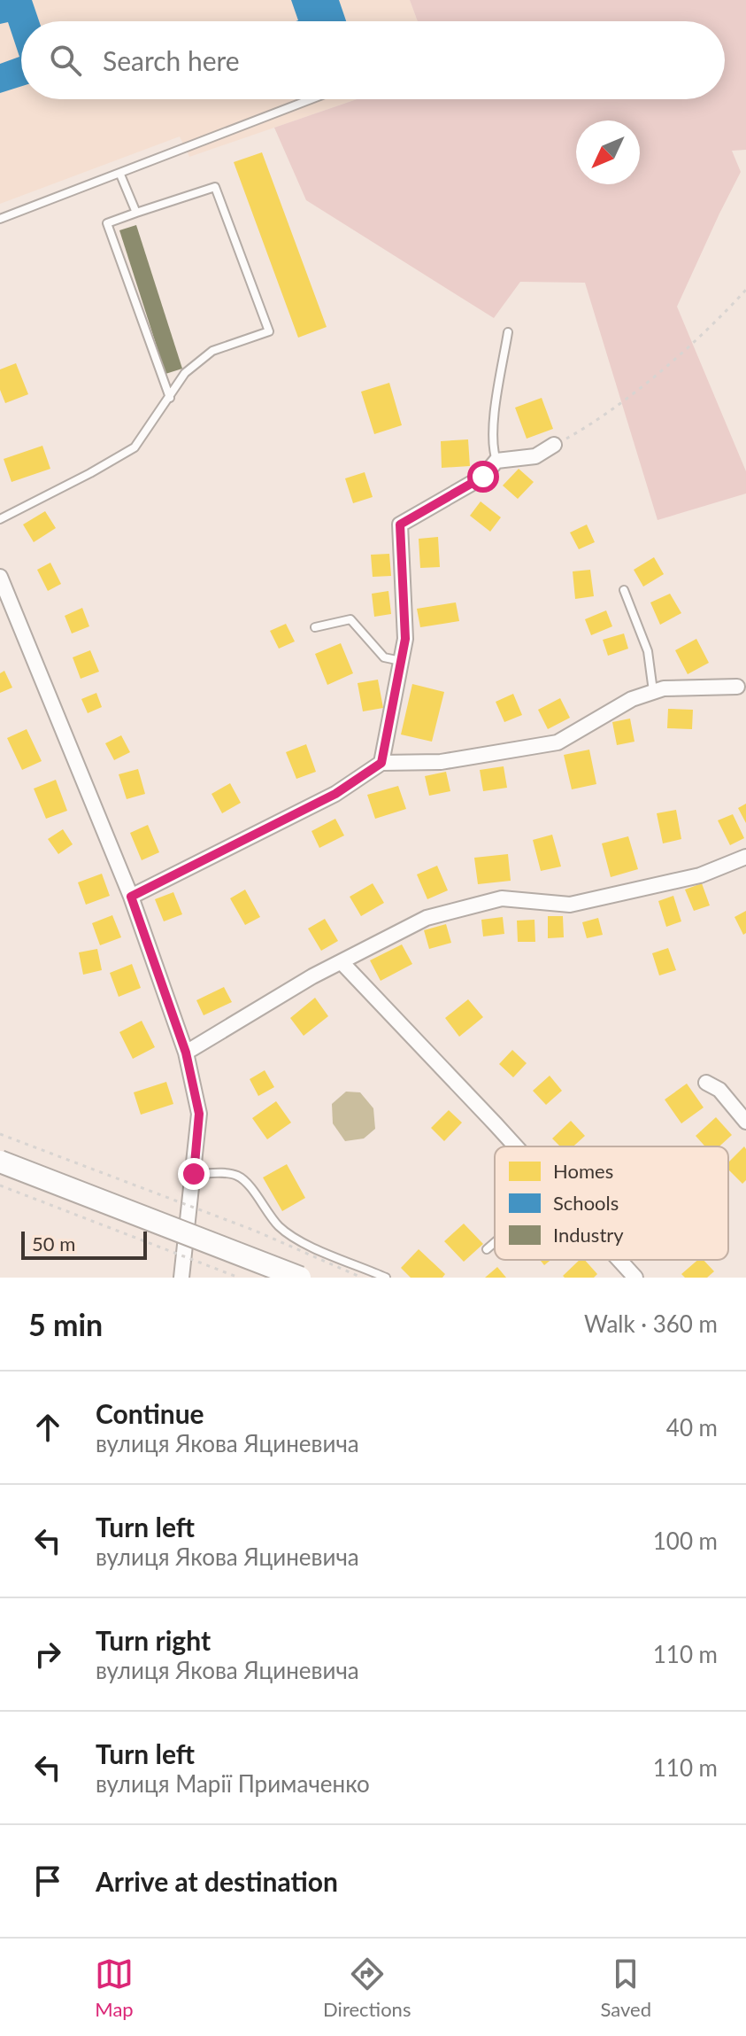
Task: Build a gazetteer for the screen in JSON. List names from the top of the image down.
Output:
{
  "legend": ["Homes", "Schools", "Industry"],
  "scale_bar": "50 m",
  "north": "bottom left",
  "page": {
    "search": "Search here",
    "scale": "50 m",
    "heading": ["5 min", "Walk · 360 m"],
    "list": [
      ["Continue", "вулиця Якова Яциневича", "40 m"],
      ["Turn left", "вулиця Якова Яциневича", "100 m"],
      ["Turn right", "вулиця Якова Яциневича", "110 m"],
      ["Turn left", "вулиця Марії Примаченко", "110 m"],
      "Arrive at destination"
    ],
    "nav": ["Map", "Directions", "Saved"]
  }
}
